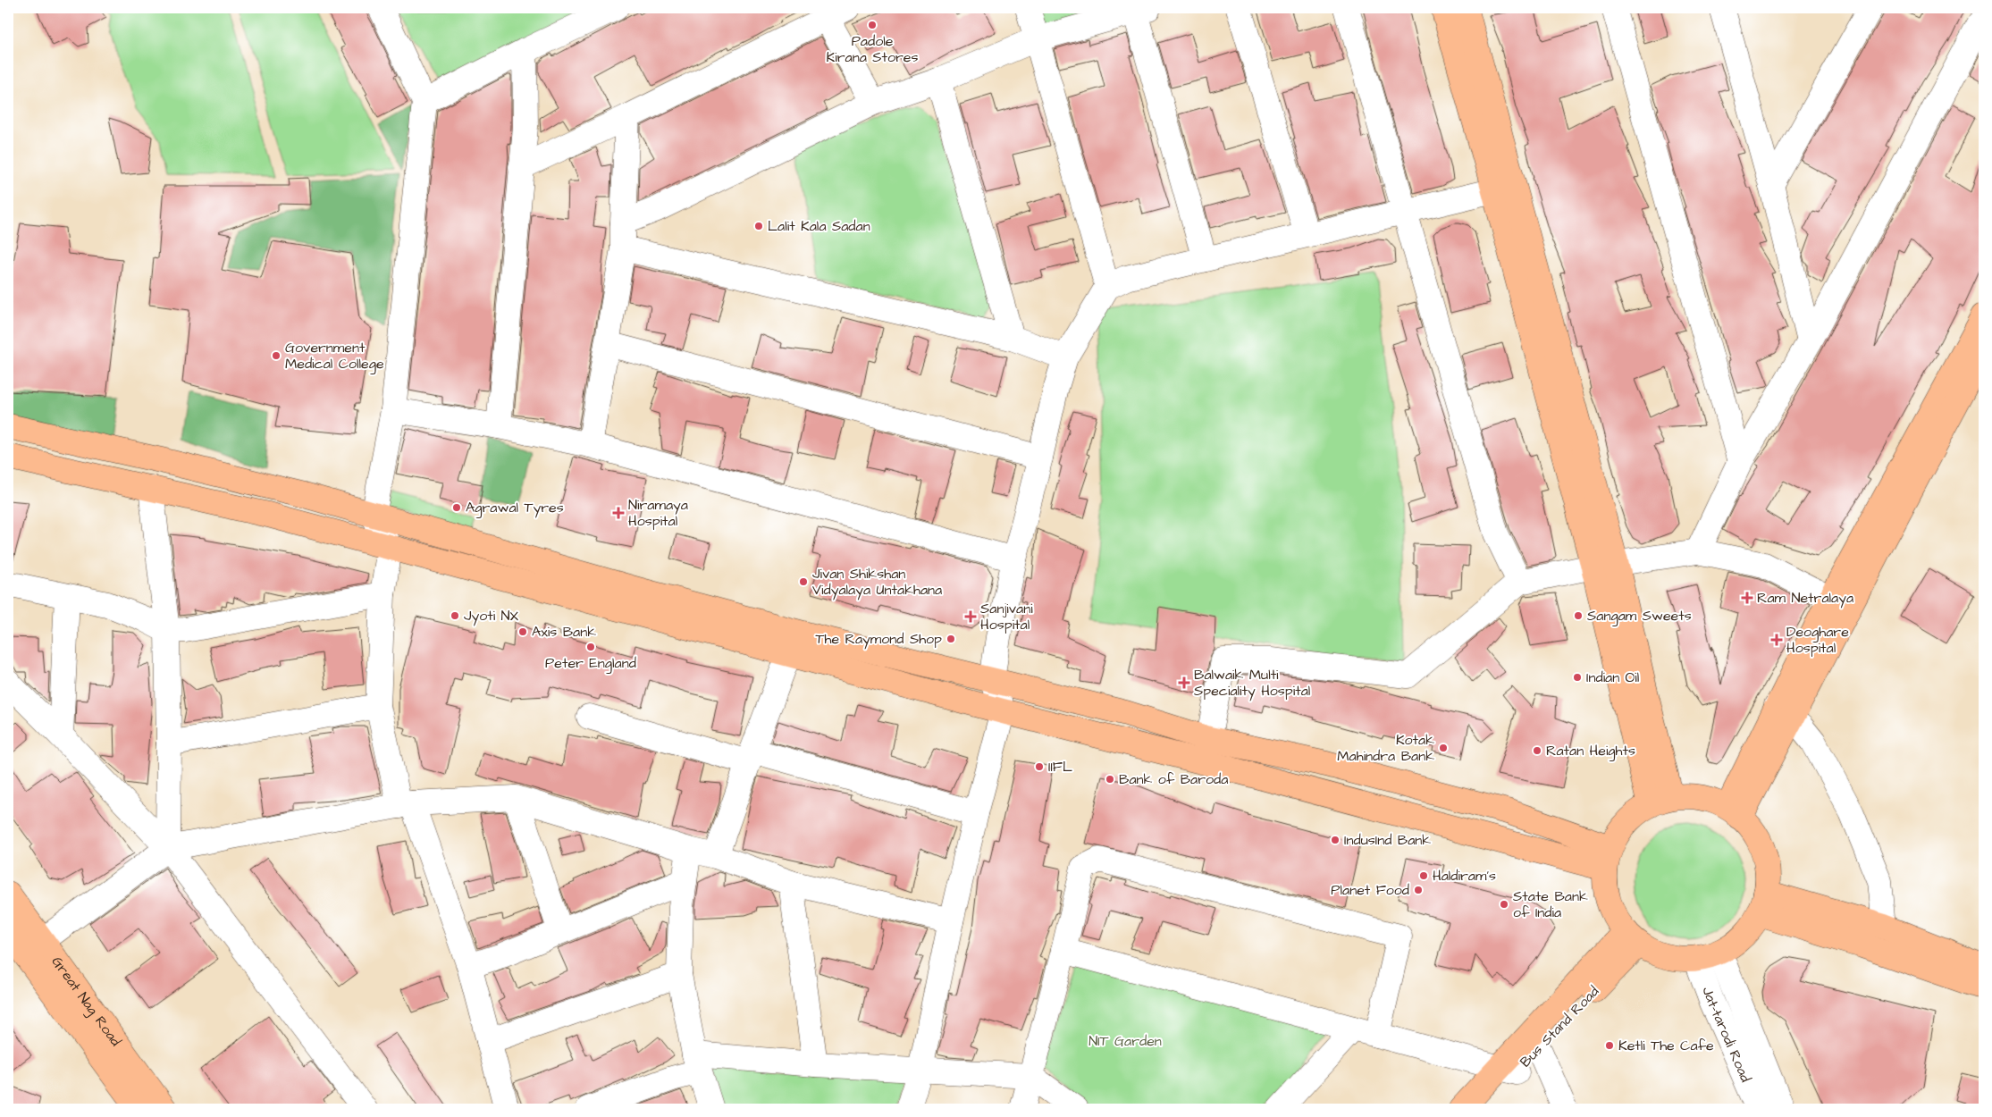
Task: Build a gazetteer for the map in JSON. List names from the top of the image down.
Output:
{
  "streets": {
    "main road": ["Great Nag Road", "Bus Stand Road"],
    "street": ["Jat-tarodi Road"]
  },
  "parks": ["NIT Garden"],
  "places": {
    "other": [
      "Padole Kirana Stores",
      "Lalit Kala Sadan",
      "Government Medical College",
      "Agrawal Tyres",
      "Jivan Shikshan Vidyalaya Untakhana",
      "Jyoti NX",
      "Sangam Sweets",
      "Axis Bank",
      "The Raymond Shop",
      "Peter England",
      "Indian Oil",
      "Kotak Mahindra Bank",
      "Ratan Heights",
      "IIFL",
      "Bank of Baroda",
      "IndusInd Bank",
      "Haldiram's",
      "Planet Food",
      "State Bank of India",
      "Ketli The Cafe"
    ],
    "health": [
      "Niramaya Hospital",
      "Ram Netralaya",
      "Sanjivani Hospital",
      "Deoghare Hospital",
      "Balwaik Multi Speciality Hospital"
    ]
  }
}
